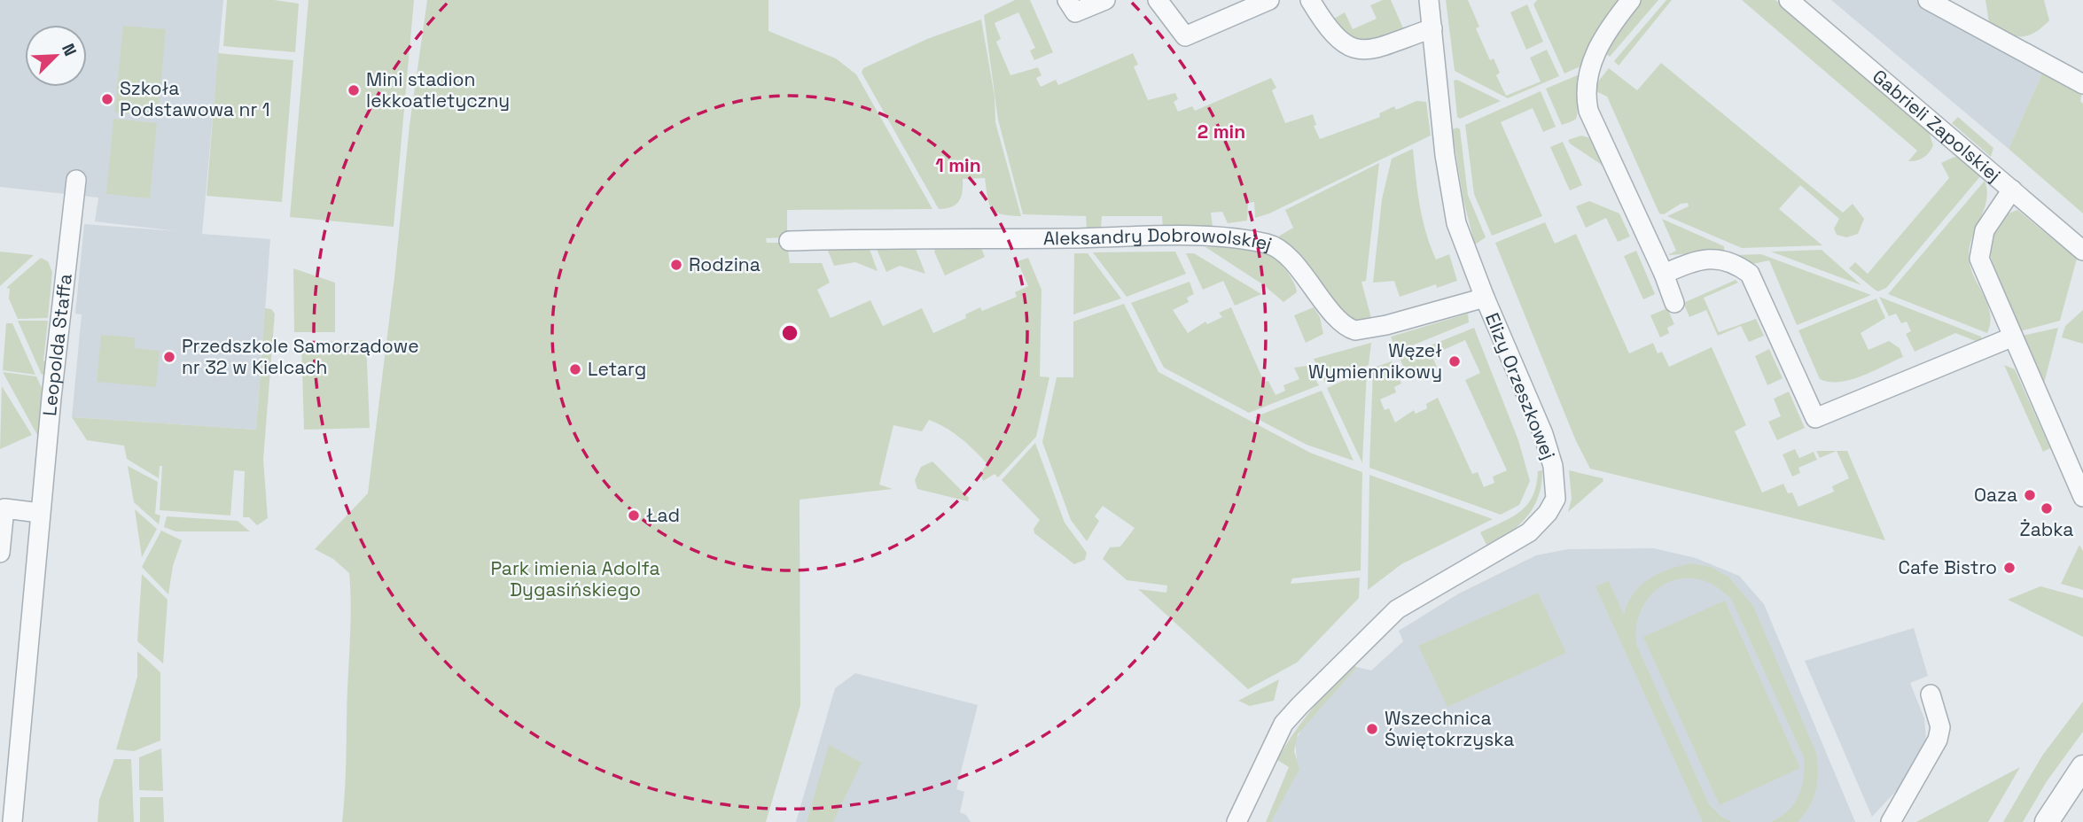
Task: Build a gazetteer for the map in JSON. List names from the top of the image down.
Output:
{
  "streets": {
    "street": [
      "Gabrieli Zapolskiej",
      "Aleksandry Dobrowolskiej",
      "Leopolda Staffa",
      "Elizy Orzeszkowej"
    ]
  },
  "crossings": [
    ["Aleksandry Dobrowolskiej", "Elizy Orzeszkowej"]
  ],
  "parks": ["Park imienia Adolfa Dygasińskiego"],
  "places": [
    "Mini stadion lekkoatletyczny",
    "Szkoła Podstawowa nr 1",
    "Rodzina",
    "Przedszkole Samorządowe nr 32 w Kielcach",
    "Węzeł Wymiennikowy",
    "Letarg",
    "Oaza",
    "Żabka",
    "Ład",
    "Cafe Bistro",
    "Wszechnica Świętokrzyska"
  ],
  "north": "top right",
  "rings": ["2 min", "1 min"]
}
